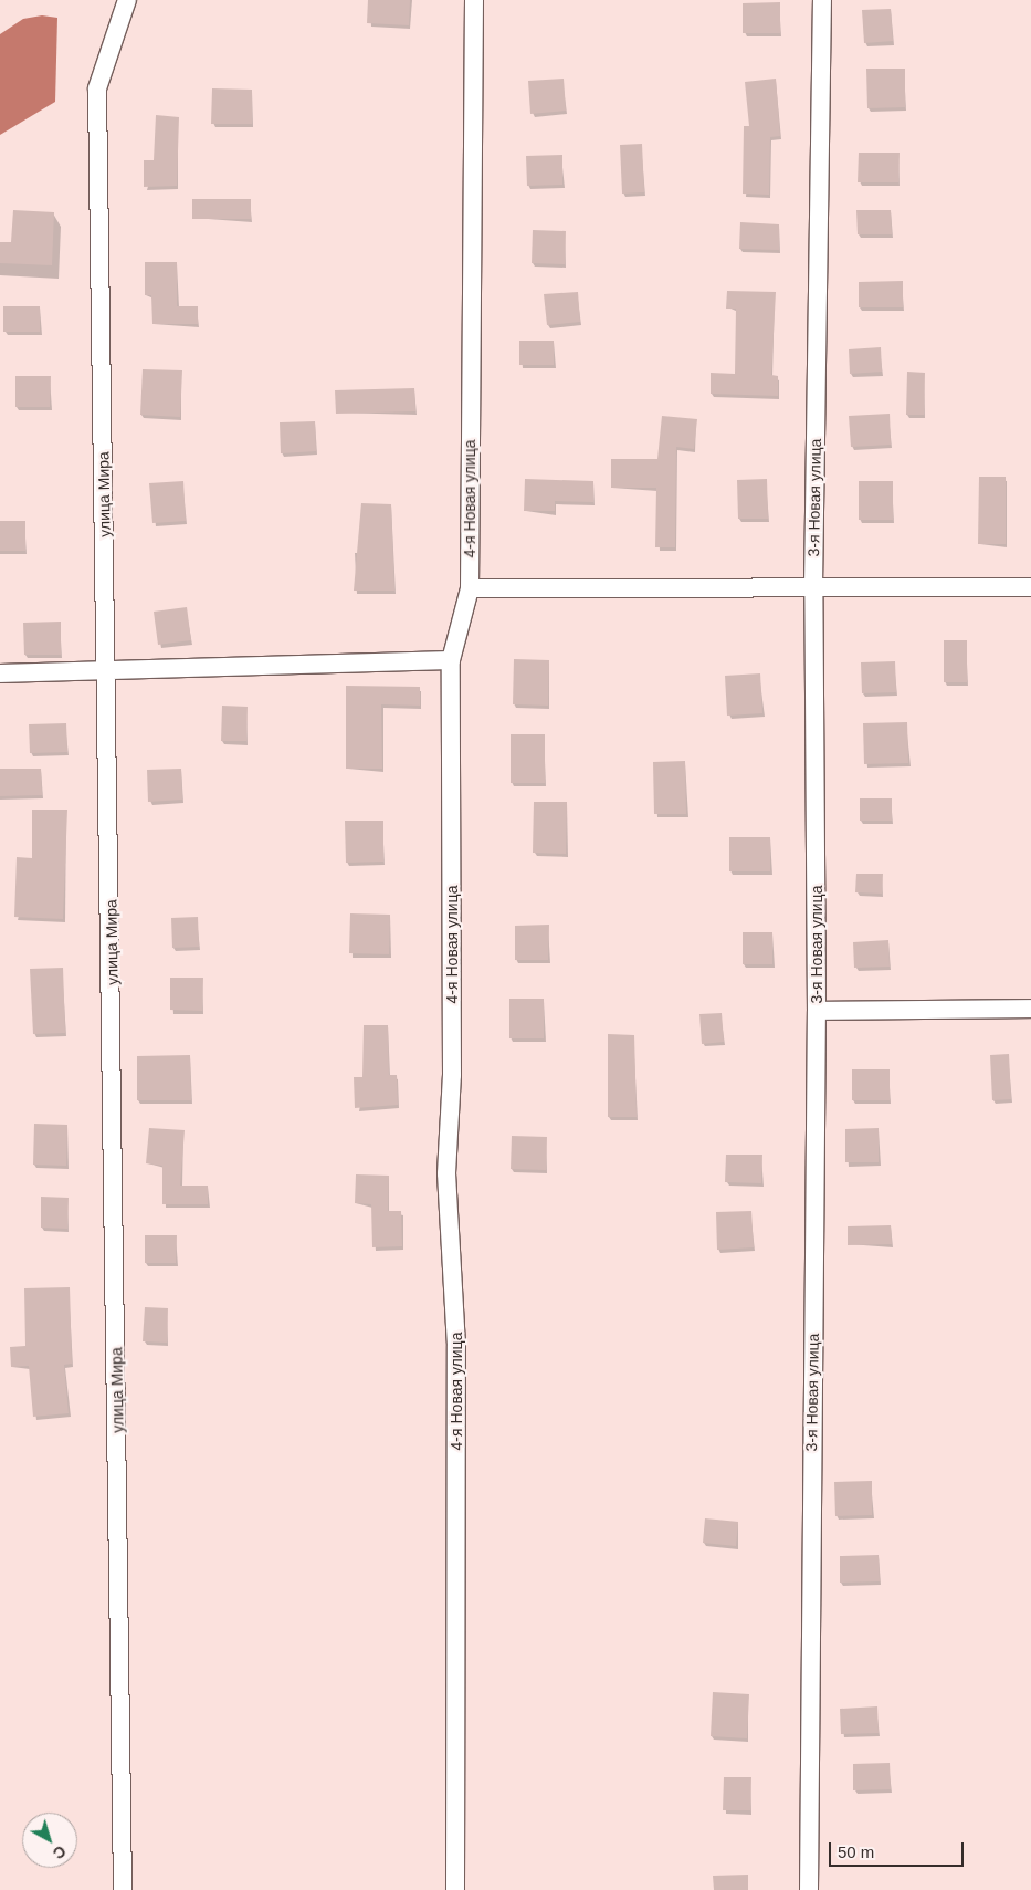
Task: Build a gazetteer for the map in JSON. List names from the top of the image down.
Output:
{
  "streets": {
    "street": ["улица Мира", "3-я Новая улица", "4-я Новая улица"]
  },
  "scale_bar": "50 m",
  "north": "bottom right"
}
